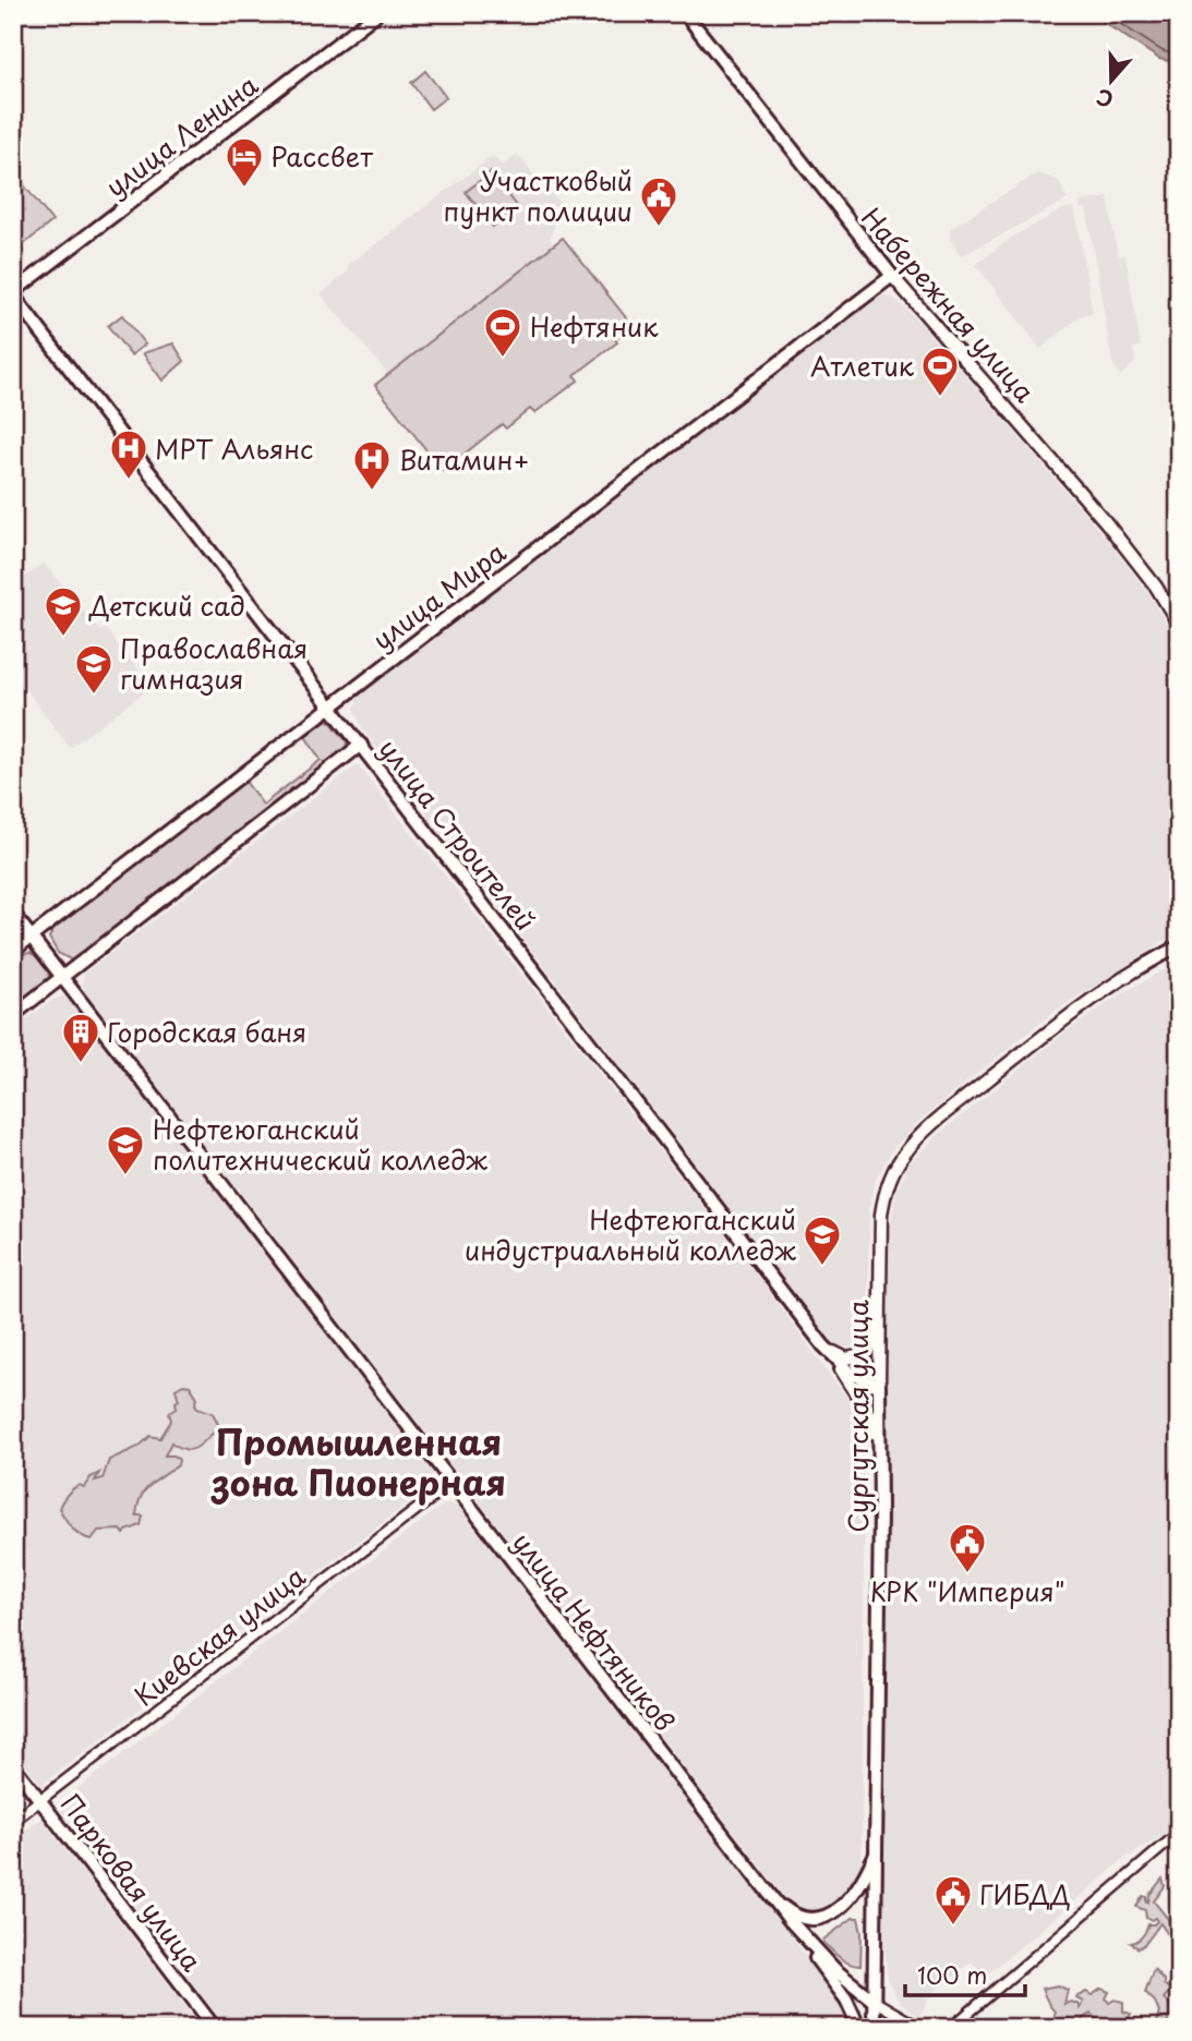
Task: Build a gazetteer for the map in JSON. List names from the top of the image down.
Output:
{
  "streets": {
    "main road": [
      "улица Ленина",
      "Набережная улица",
      "улица Мира",
      "улица Строителей",
      "Сургутская улица",
      "улица Нефтяников",
      "Парковая улица"
    ],
    "street": ["Киевская улица"]
  },
  "crossings": [
    ["улица Ленина", "улица Строителей"],
    ["Набережная улица", "улица Мира"],
    ["улица Мира", "улица Строителей"],
    ["улица Мира", "улица Нефтяников"],
    ["улица Строителей", "Сургутская улица"],
    ["Сургутская улица", "улица Нефтяников"],
    ["улица Нефтяников", "Киевская улица"],
    ["Киевская улица", "Парковая улица"]
  ],
  "districts": ["Промышленная зона Пионерная"],
  "places": {
    "hotel": ["Рассвет"],
    "public building": ["Участковый пункт полиции", "КРК \"Империя\"", "ГИБДД"],
    "sports": ["Нефтяник", "Атлетик"],
    "hospital": ["МРТ Альянс", "Витамин+"],
    "school or university": [
      "Детский сад",
      "Православная гимназия",
      "Нефтеюганский политехнический колледж",
      "Нефтеюганский индустриальный колледж"
    ],
    "building": ["Городская баня"]
  },
  "scale_bar": "100 m",
  "north": "bottom"
}
